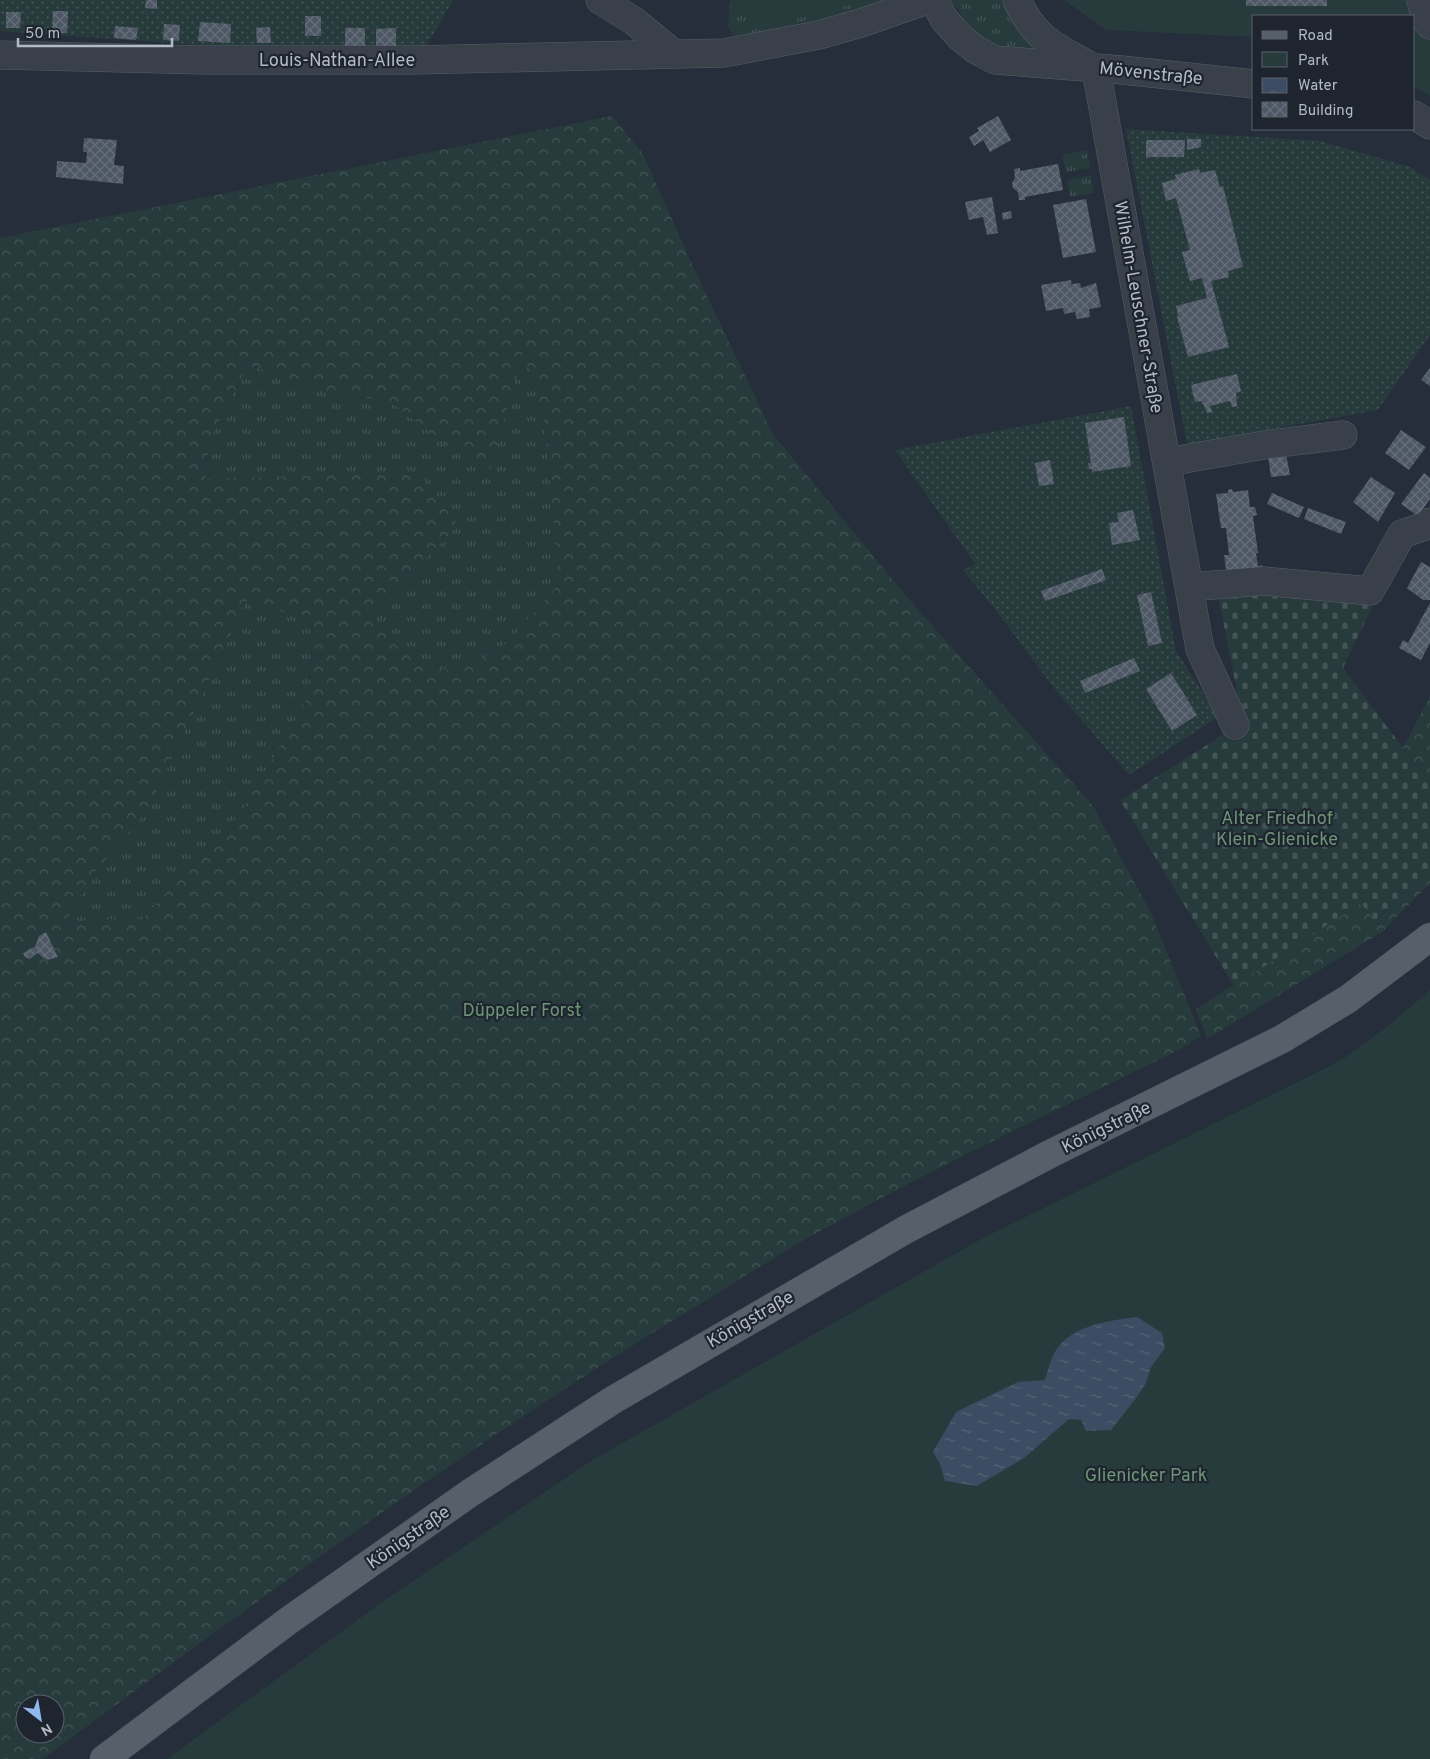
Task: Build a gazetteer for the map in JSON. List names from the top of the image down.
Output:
{
  "streets": {
    "main road": ["Königstraße"],
    "street": ["Louis-Nathan-Allee", "Mövenstraße", "Wilhelm-Leuschner-Straße"]
  },
  "crossings": [
    ["Mövenstraße", "Wilhelm-Leuschner-Straße"]
  ],
  "parks": ["Alter Friedhof Klein-Glienicke", "Düppeler Forst", "Glienicker Park"],
  "legend": [
    "Road",
    "Park",
    "Water",
    "Building"
  ],
  "scale_bar": "50 m",
  "north": "bottom right"
}
